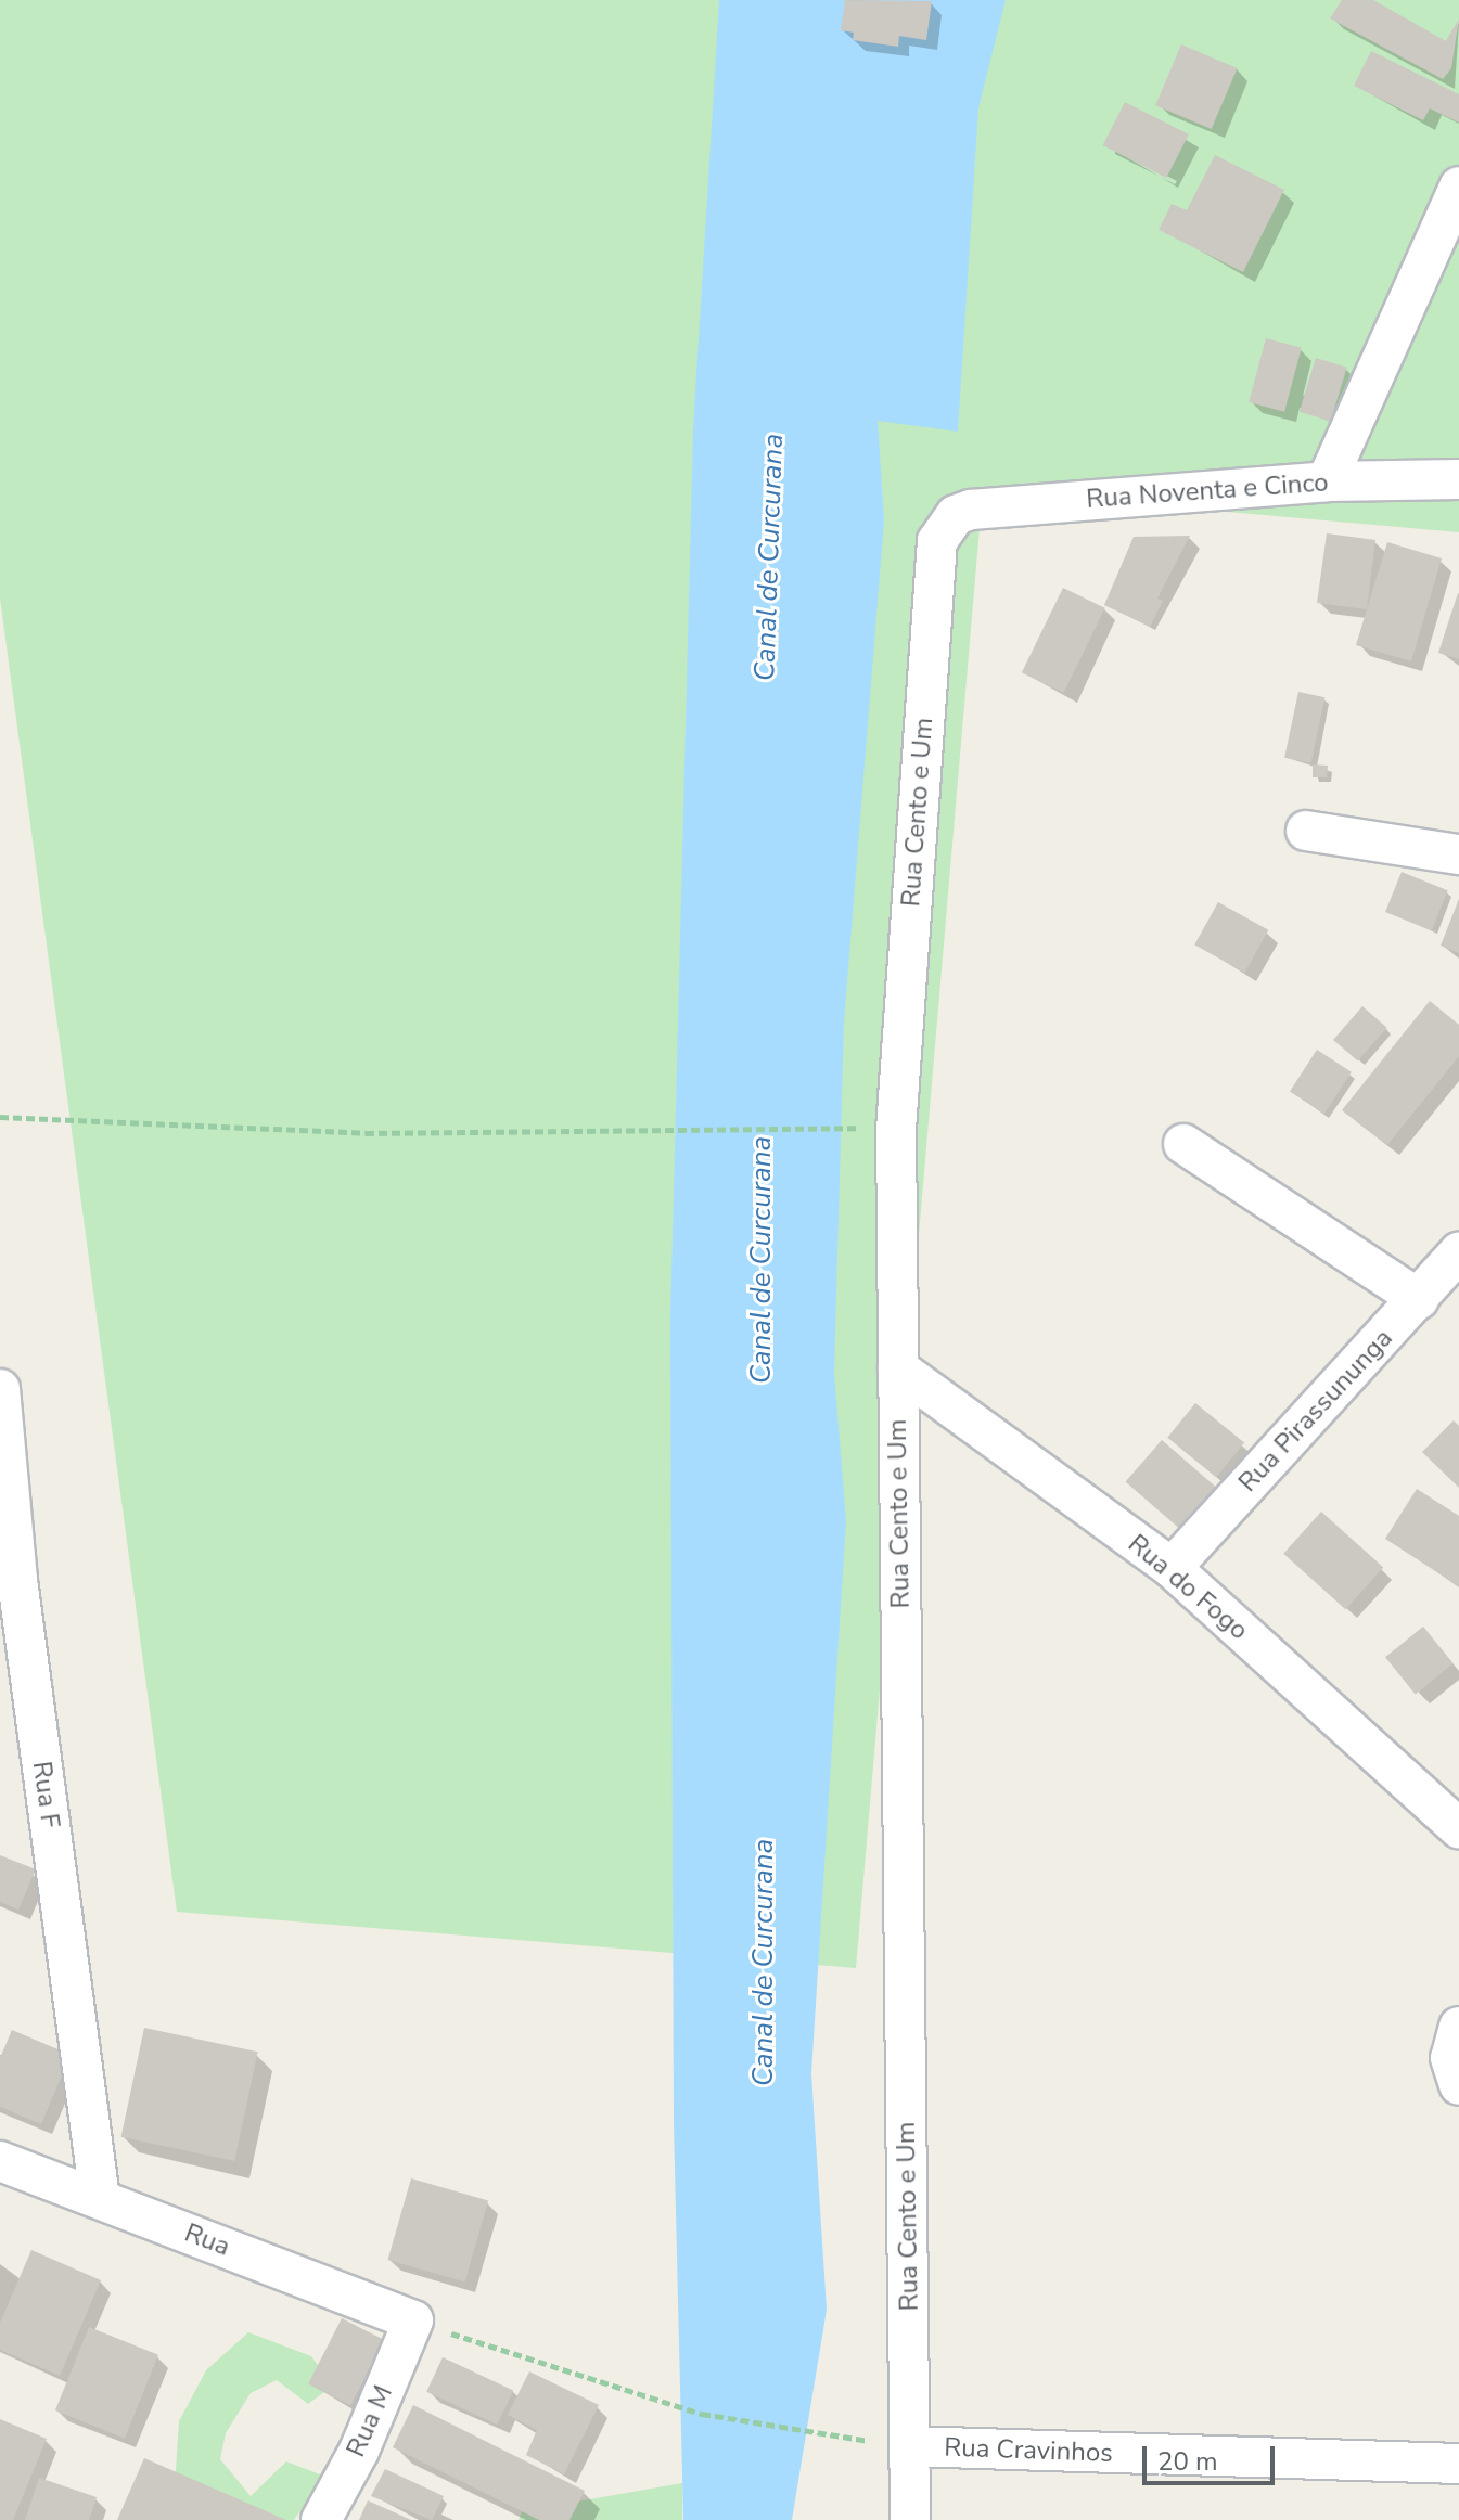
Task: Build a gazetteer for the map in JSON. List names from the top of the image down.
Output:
{
  "streets": {
    "street": [
      "Rua Noventa e Cinco",
      "Rua Cento e Um",
      "Rua Pirassununga",
      "Rua do Fogo",
      "Rua F",
      "Rua",
      "Rua M",
      "Rua Cravinhos"
    ]
  },
  "crossings": [
    ["Rua Noventa e Cinco", "Rua Cento e Um"],
    ["Rua Cento e Um", "Rua do Fogo"],
    ["Rua Cento e Um", "Rua Cravinhos"],
    ["Rua Pirassununga", "Rua do Fogo"],
    ["Rua F", "Rua"],
    ["Rua", "Rua M"]
  ],
  "water": ["Canal de Curcurana"],
  "scale_bar": "20 m"
}
